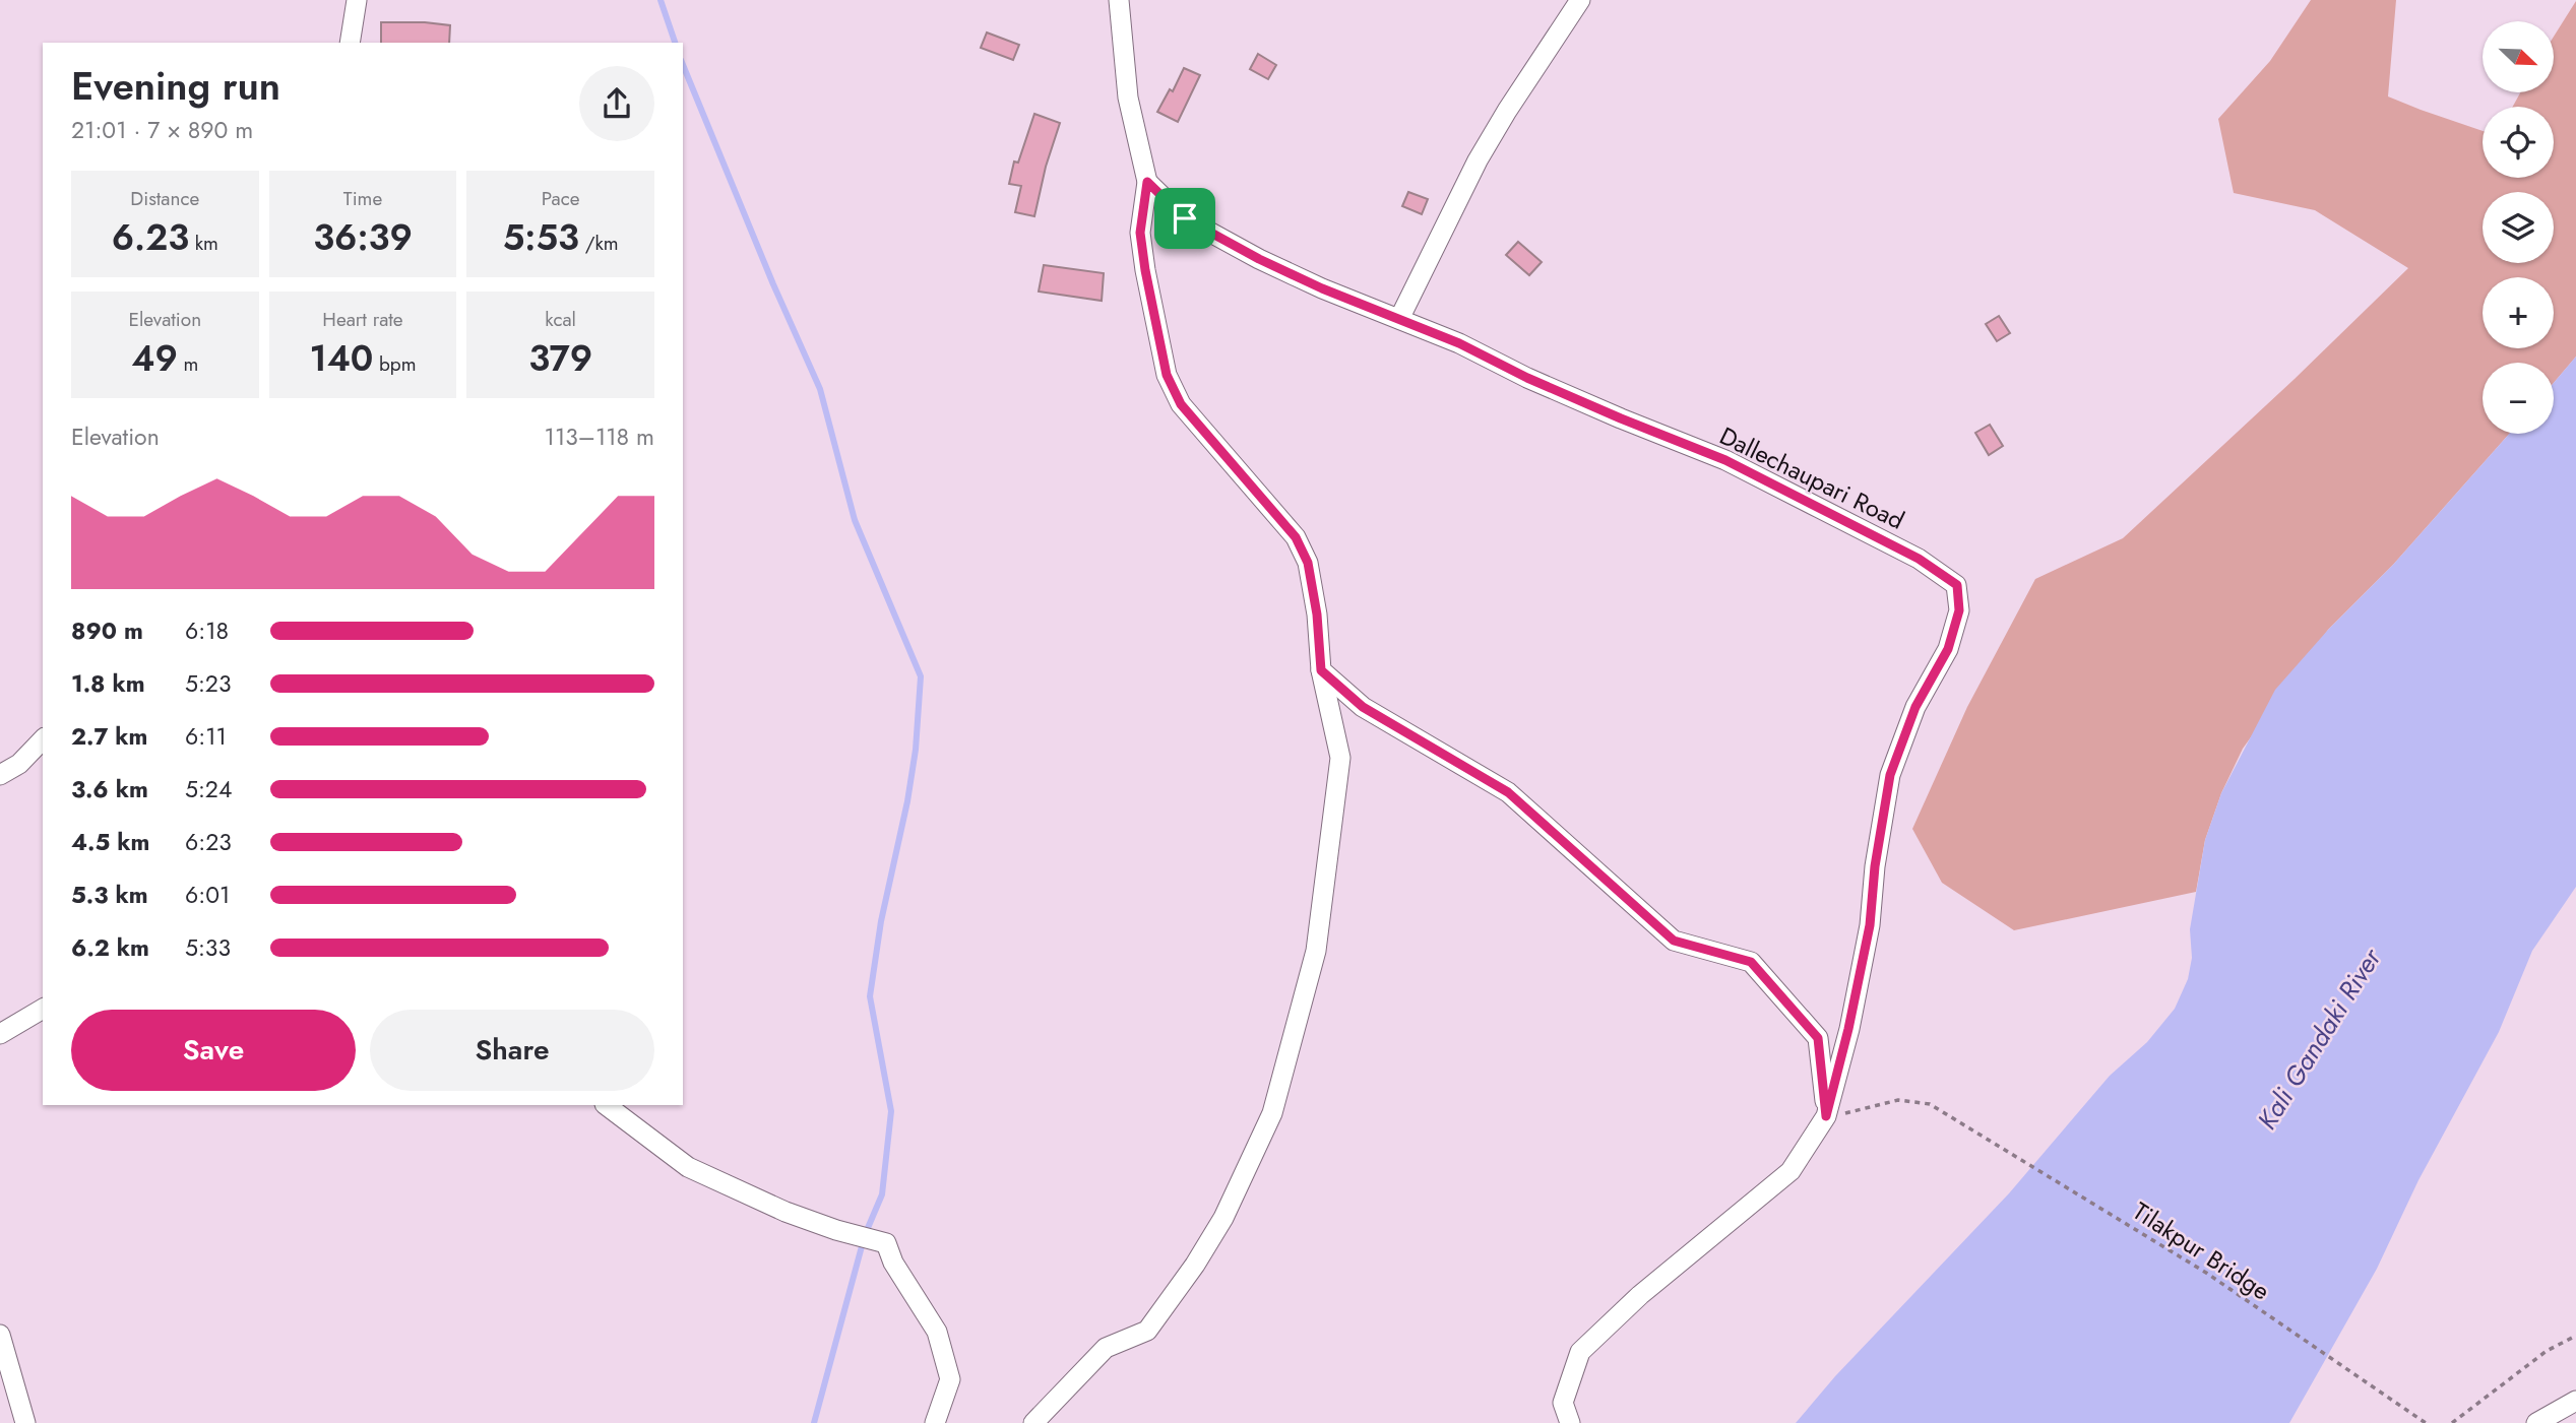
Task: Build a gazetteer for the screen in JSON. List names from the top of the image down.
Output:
{
  "streets": {
    "street": ["Dallechaupari Road"],
    "path": ["Tilakpur Bridge"]
  },
  "crossings": [
    ["Dallechaupari Road", "Tilakpur Bridge"]
  ],
  "water": ["Kali Gandaki River"],
  "north": "bottom right",
  "page": {
    "map_buttons": ["+", "−"],
    "heading": ["Evening run", "21:01 · 7 × 890 m"],
    "stats": [
      ["Distance", "6.23 km"],
      ["Time", "36:39"],
      ["Pace", "5:53 /km"],
      ["Elevation", "49 m"],
      ["Heart rate", "140 bpm"],
      ["kcal", "379"]
    ],
    "chart": ["Elevation", "113–118 m"],
    "list": [
      {
        "name": "890 m",
        "note": "6:18"
      },
      {
        "name": "1.8 km",
        "note": "5:23"
      },
      {
        "name": "2.7 km",
        "note": "6:11"
      },
      {
        "name": "3.6 km",
        "note": "5:24"
      },
      {
        "name": "4.5 km",
        "note": "6:23"
      },
      {
        "name": "5.3 km",
        "note": "6:01"
      },
      {
        "name": "6.2 km",
        "note": "5:33"
      }
    ],
    "buttons": ["Save", "Share"]
  }
}
